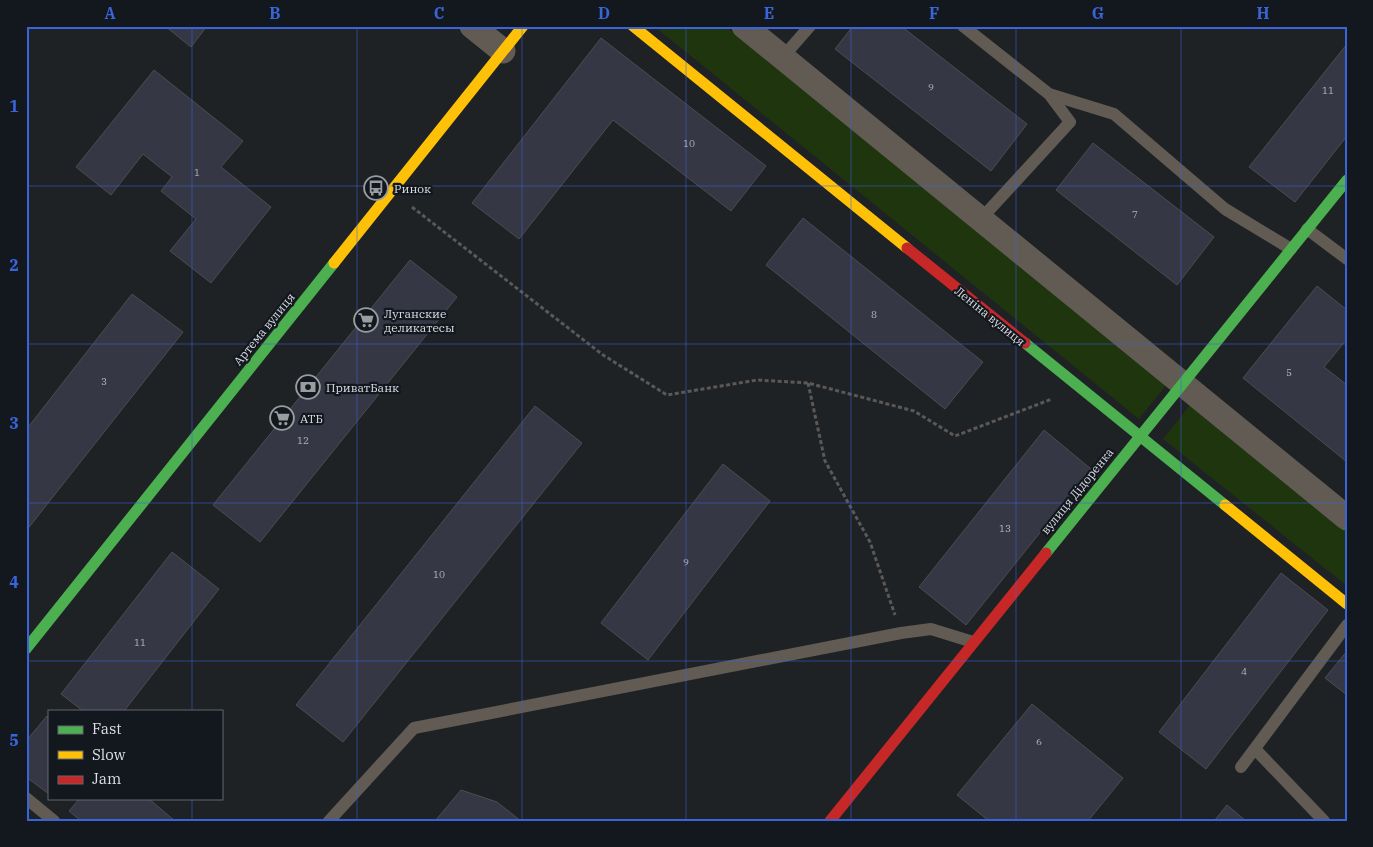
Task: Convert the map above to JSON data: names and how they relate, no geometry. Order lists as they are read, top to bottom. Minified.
{"streets":{"street":["Леніна вулиця","Артема вулиця","вулиця Дідоренка"]},"crossings":[["Леніна вулиця","вулиця Дідоренка"]],"places":{"bus stop":["Ринок"],"supermarket":["Луганские деликатесы","АТБ"],"bank":["ПриватБанк"]},"house_numbers":["9","11","10","1","7","8","5","3","12","13","9","10","11","4","6"],"legend":["Fast","Slow","Jam"],"grid":{"columns":["A","B","C","D","E","F","G","H"],"rows":["1","2","3","4","5"]}}
